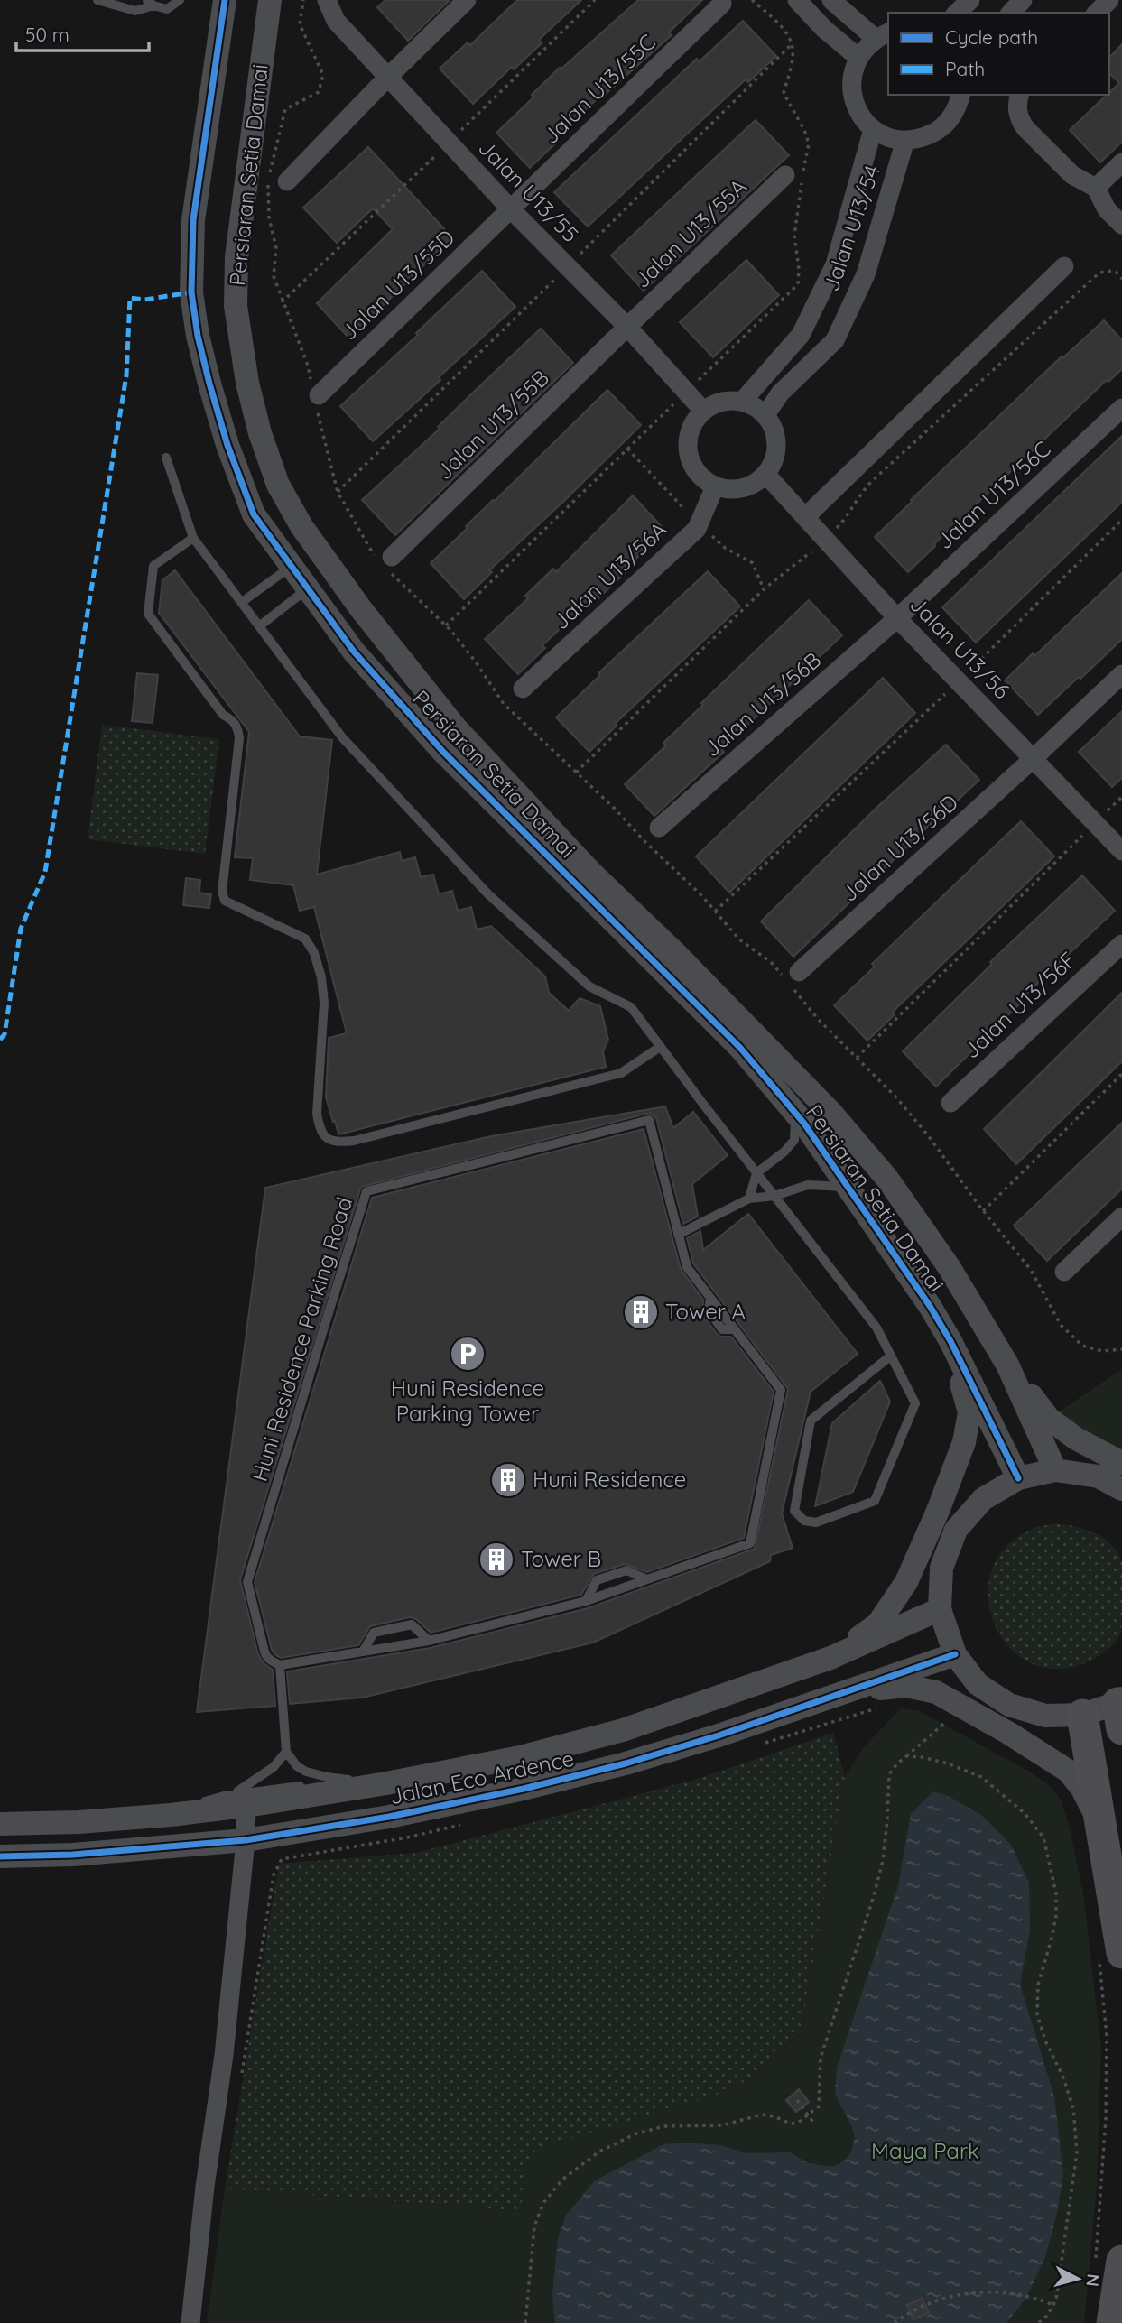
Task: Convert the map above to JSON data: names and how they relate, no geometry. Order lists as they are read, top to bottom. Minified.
{"streets":{"street":["Jalan U13/55C","Persiaran Setia Damai","Jalan U13/55","Jalan U13/54","Jalan U13/55A","Jalan U13/55D","Jalan U13/55B","Jalan U13/56C","Jalan U13/56A","Jalan U13/56","Jalan U13/56B","Jalan U13/56D","Jalan U13/56F","Jalan Eco Ardence"],"lane":["Huni Residence Parking Road"]},"crossings":[["Jalan U13/55C","Jalan U13/55"],["Jalan U13/55C","Jalan U13/55D"],["Jalan U13/55","Jalan U13/54"],["Jalan U13/55","Jalan U13/55A"],["Jalan U13/55","Jalan U13/55D"],["Jalan U13/55","Jalan U13/55B"],["Jalan U13/55","Jalan U13/56A"],["Jalan U13/55","Jalan U13/56"],["Jalan U13/54","Jalan U13/56A"],["Jalan U13/54","Jalan U13/56"],["Jalan U13/55A","Jalan U13/55B"],["Jalan U13/56C","Jalan U13/56"],["Jalan U13/56C","Jalan U13/56B"],["Jalan U13/56A","Jalan U13/56"],["Jalan U13/56","Jalan U13/56B"],["Jalan U13/56","Jalan U13/56D"]],"parks":["Maya Park"],"places":{"building":["Tower A","Huni Residence","Tower B"],"parking":["Huni Residence Parking Tower"]},"legend":["Cycle path","Path"],"scale_bar":"50 m","north":"right"}
